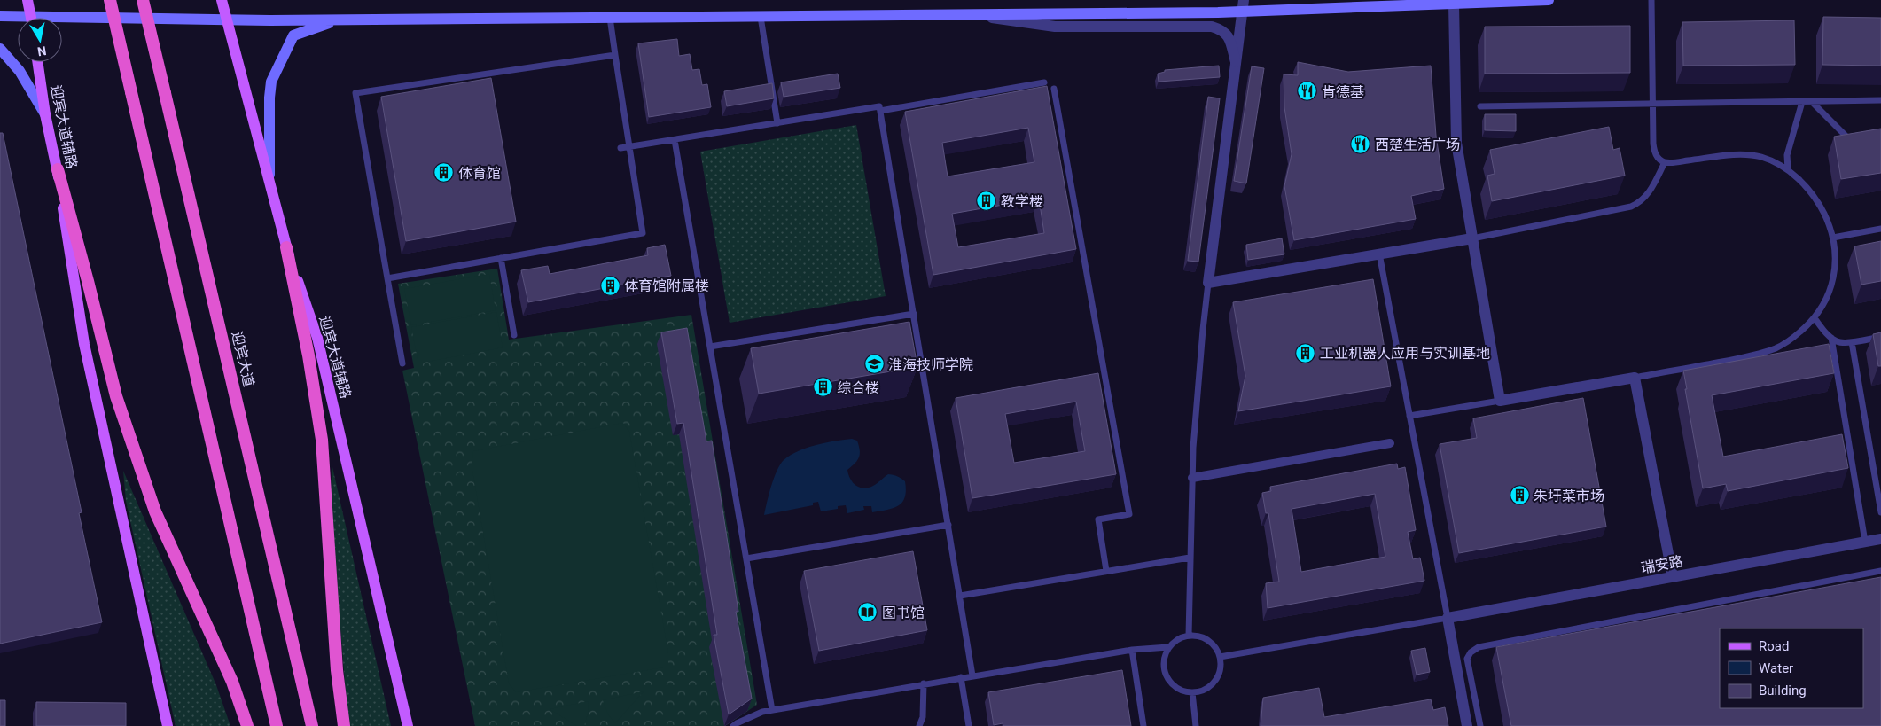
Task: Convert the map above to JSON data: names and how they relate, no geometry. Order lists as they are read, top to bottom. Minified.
{"streets":{"highway":["迎宾大道"],"main road":["迎宾大道辅路"],"street":["瑞安路"]},"places":{"restaurant":["肯德基","西楚生活广场"],"building":["体育馆","教学楼","体育馆附属楼","工业机器人应用与实训基地","综合楼","朱圩菜市场"],"school or university":["淮海技师学院"],"library":["图书馆"]},"legend":["Road","Water","Building"],"north":"bottom"}
